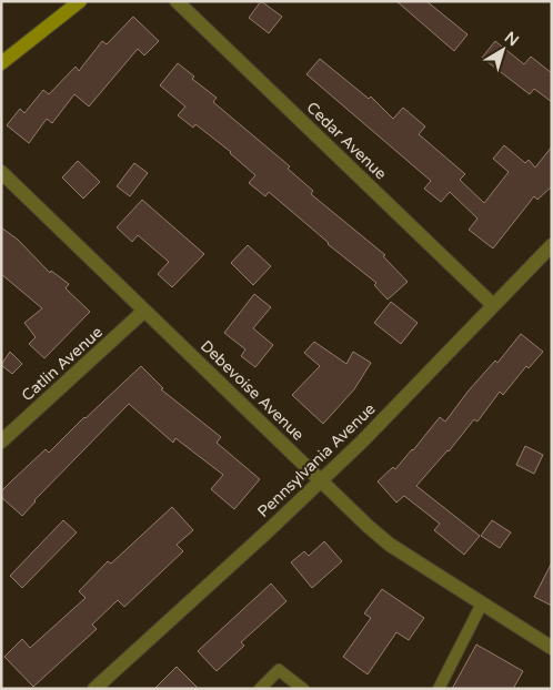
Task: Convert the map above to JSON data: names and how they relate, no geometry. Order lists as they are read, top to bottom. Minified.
{"streets":{"street":["Cedar Avenue","Catlin Avenue","Debevoise Avenue","Pennsylvania Avenue"]},"crossings":[["Cedar Avenue","Pennsylvania Avenue"],["Catlin Avenue","Debevoise Avenue"],["Debevoise Avenue","Pennsylvania Avenue"]],"north":"top right"}
